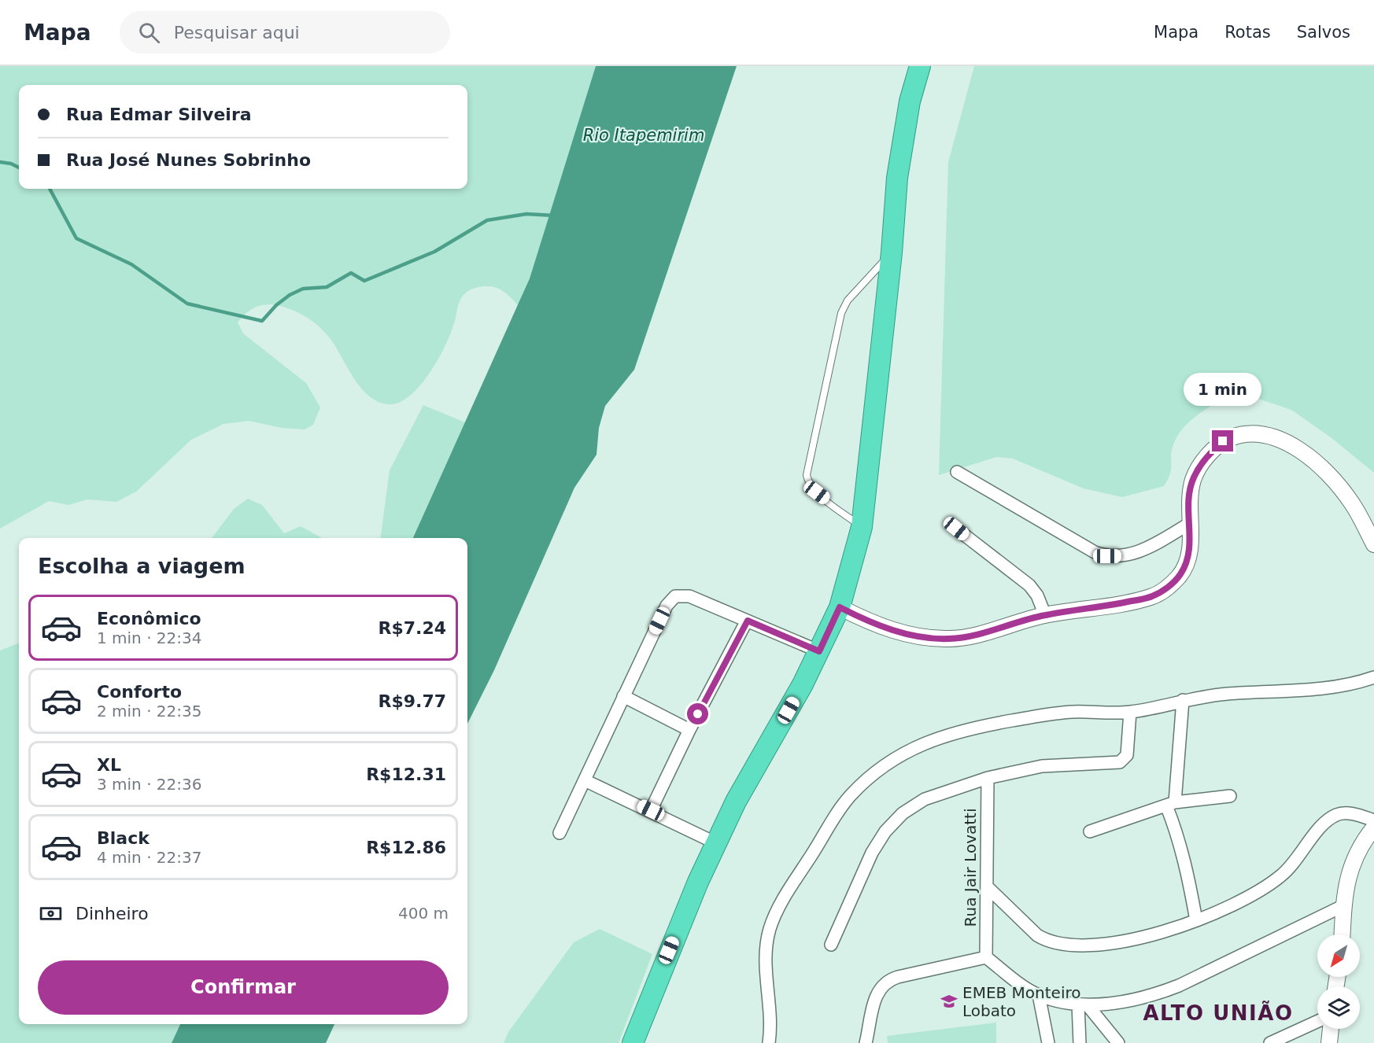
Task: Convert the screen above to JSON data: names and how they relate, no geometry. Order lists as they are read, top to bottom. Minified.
{"streets":{"street":["Rua Jair Lovatti"]},"districts":["ALTO UNIÃO"],"water":["Rio Itapemirim"],"places":{"school or university":["EMEB Monteiro Lobato"]},"north":"bottom left","page":{"header":"Mapa","search":"Pesquisar aqui","nav":["Mapa","Rotas","Salvos"],"banner":["Rua Edmar Silveira","Rua José Nunes Sobrinho"],"bubble":"1 min","heading":"Escolha a viagem","list":[{"name":"Econômico","note":"1 min · 22:34","value":"R$7.24"},{"name":"Conforto","note":"2 min · 22:35","value":"R$9.77"},{"name":"XL","note":"3 min · 22:36","value":"R$12.31"},{"name":"Black","note":"4 min · 22:37","value":"R$12.86"}],"pay":["Dinheiro","400 m"],"buttons":"Confirmar"}}
